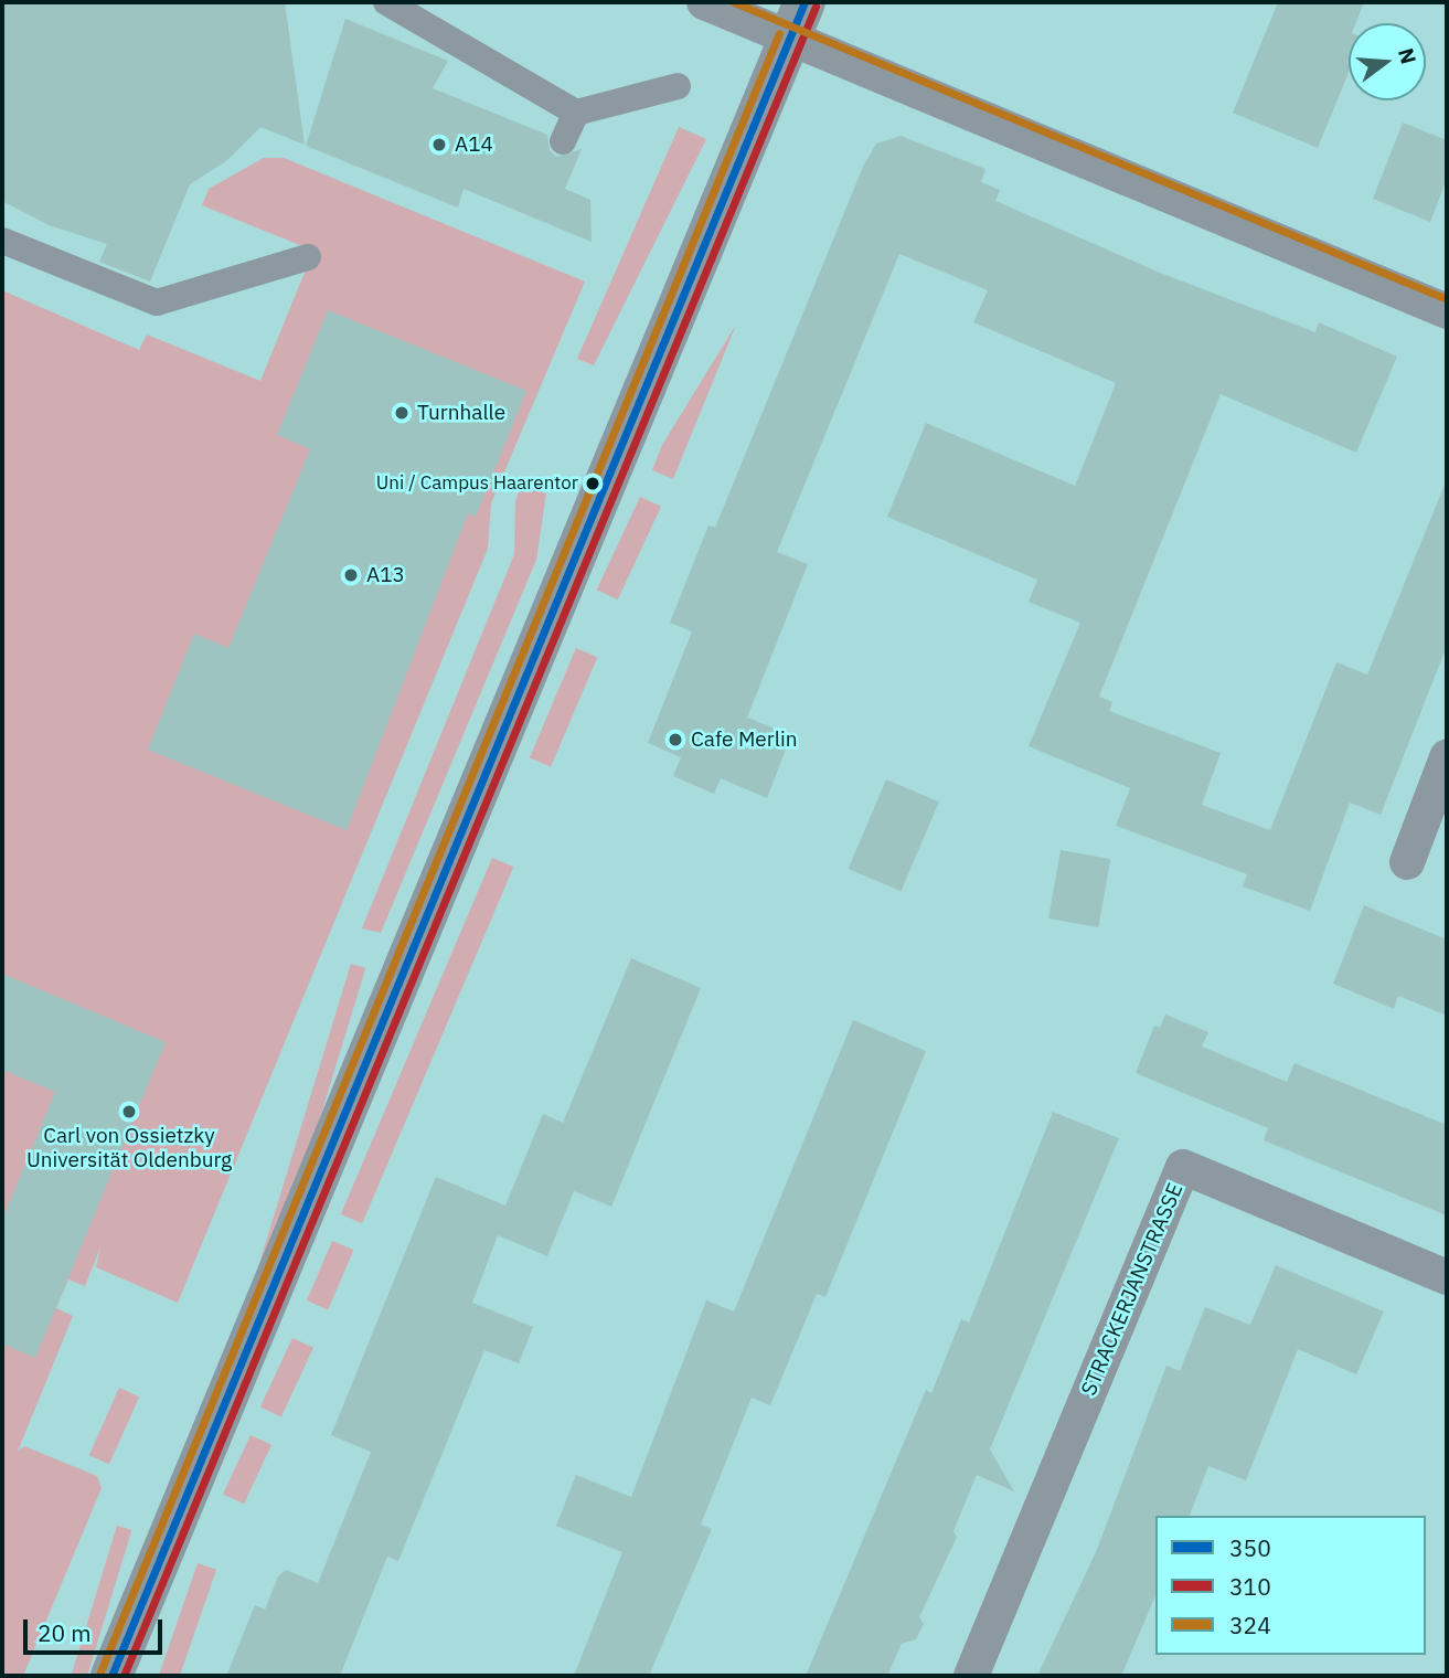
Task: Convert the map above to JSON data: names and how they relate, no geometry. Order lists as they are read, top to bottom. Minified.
{"streets":{"street":["STRACKERJANSTRASSE"]},"places":["A14","Turnhalle","Uni / Campus Haarentor","A13","Cafe Merlin","Carl von Ossietzky Universität Oldenburg"],"lines":["transit line 350","transit line 324","transit line 310"],"legend":["350","310","324"],"scale_bar":"20 m","north":"right"}
